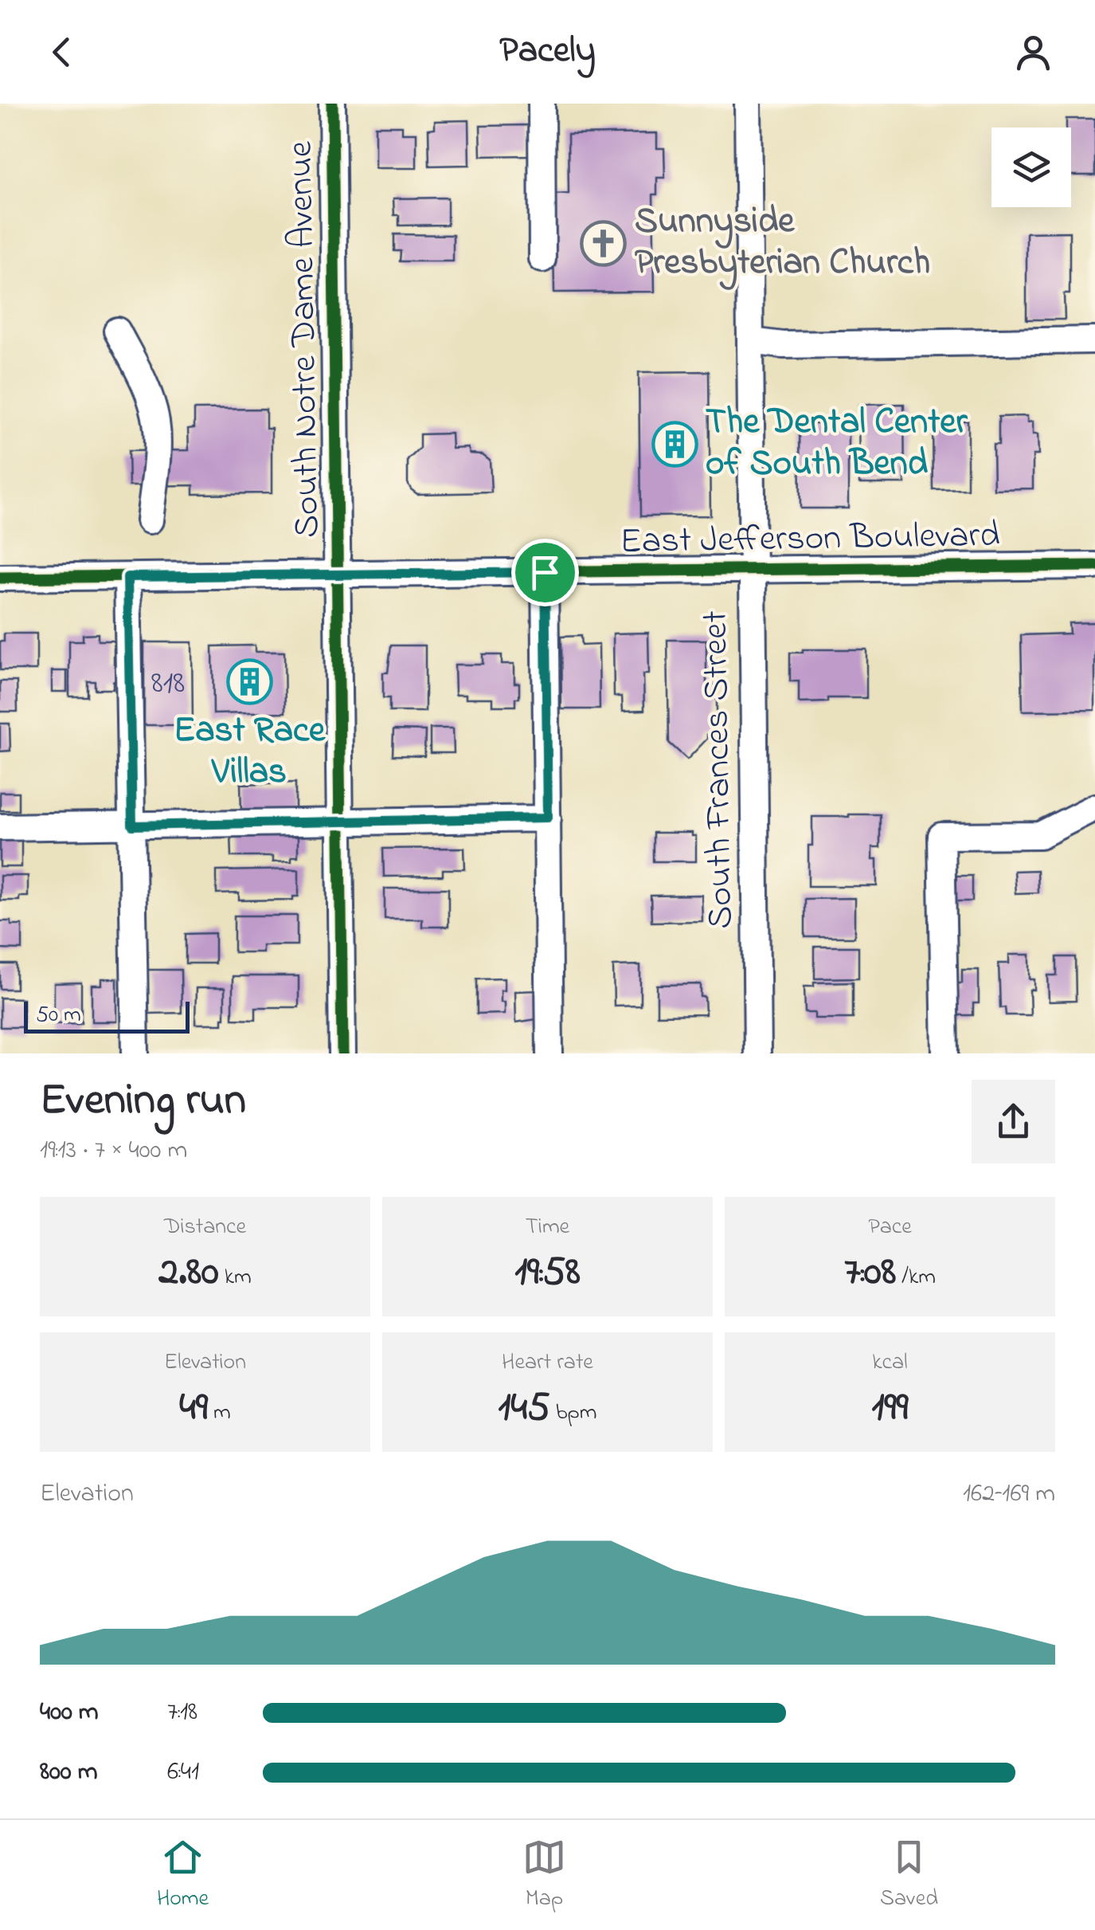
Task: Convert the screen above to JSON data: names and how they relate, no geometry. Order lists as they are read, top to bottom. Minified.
{"streets":{"street":["South Notre Dame Avenue","East Jefferson Boulevard","South Frances Street"]},"crossings":[["South Notre Dame Avenue","East Jefferson Boulevard"],["East Jefferson Boulevard","South Frances Street"]],"places":{"church":["Sunnyside Presbyterian Church"],"building":["The Dental Center of South Bend","East Race Villas"]},"house_numbers":["818"],"scale_bar":"50 m","page":{"header":"Pacely","scale":"50 m","heading":["Evening run","19:13 · 7 × 400 m"],"stats":[["Distance","2.80 km"],["Time","19:58"],["Pace","7:08 /km"],["Elevation","49 m"],["Heart rate","145 bpm"],["kcal","199"]],"chart":["Elevation","162–169 m"],"list":[{"name":"400 m","note":"7:18"},{"name":"800 m","note":"6:41"}],"tabs":["Home","Map","Saved"]}}
